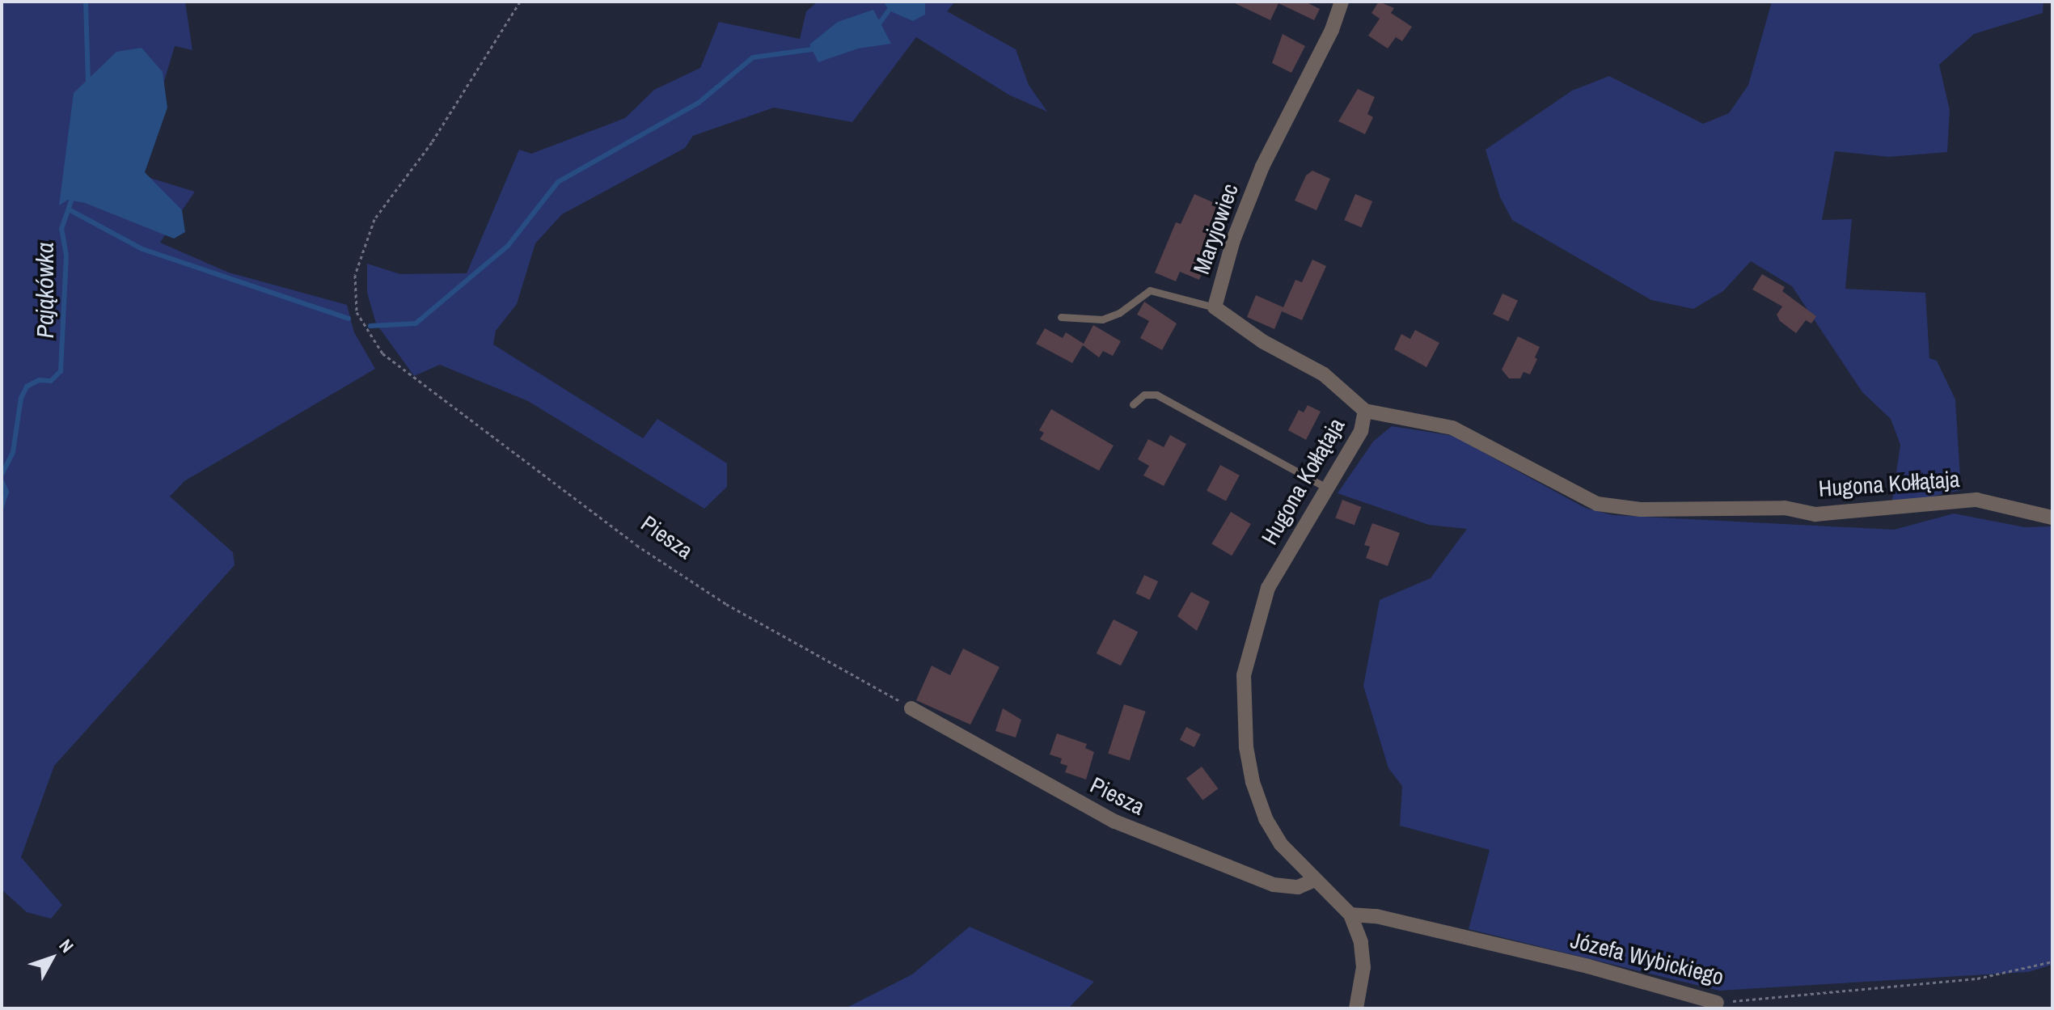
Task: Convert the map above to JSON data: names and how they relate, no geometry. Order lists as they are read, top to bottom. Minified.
{"streets":{"street":["Maryjowiec","Hugona Kołłątaja","Piesza","Józefa Wybickiego"]},"crossings":[["Maryjowiec","Hugona Kołłątaja"],["Hugona Kołłątaja","Piesza"],["Hugona Kołłątaja","Józefa Wybickiego"]],"water":["Pająkówka"],"north":"top right"}
